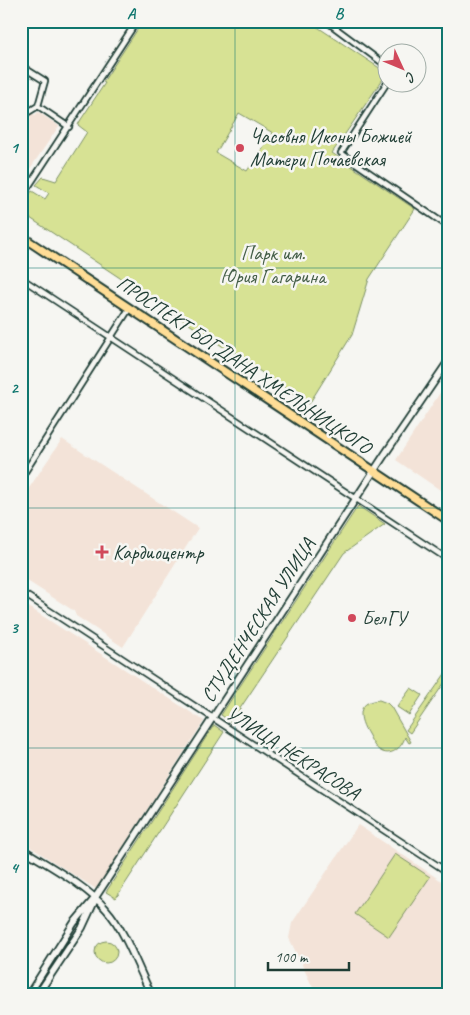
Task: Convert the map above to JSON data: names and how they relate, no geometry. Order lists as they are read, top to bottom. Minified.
{"streets":{"main road":["ПРОСПЕКТ БОГДАНА ХМЕЛЬНИЦКОГО","СТУДЕНЧЕСКАЯ УЛИЦА"],"street":["УЛИЦА НЕКРАСОВА"]},"crossings":[["ПРОСПЕКТ БОГДАНА ХМЕЛЬНИЦКОГО","СТУДЕНЧЕСКАЯ УЛИЦА"],["СТУДЕНЧЕСКАЯ УЛИЦА","УЛИЦА НЕКРАСОВА"]],"parks":["Парк им. Юрия Гагарина"],"places":{"other":["Часовня Иконы Божией Матери Почаевская","БелГУ"],"health":["Кардиоцентр"]},"scale_bar":"100 m","north":"bottom right","grid":{"columns":["A","B"],"rows":["1","2","3","4"]}}
